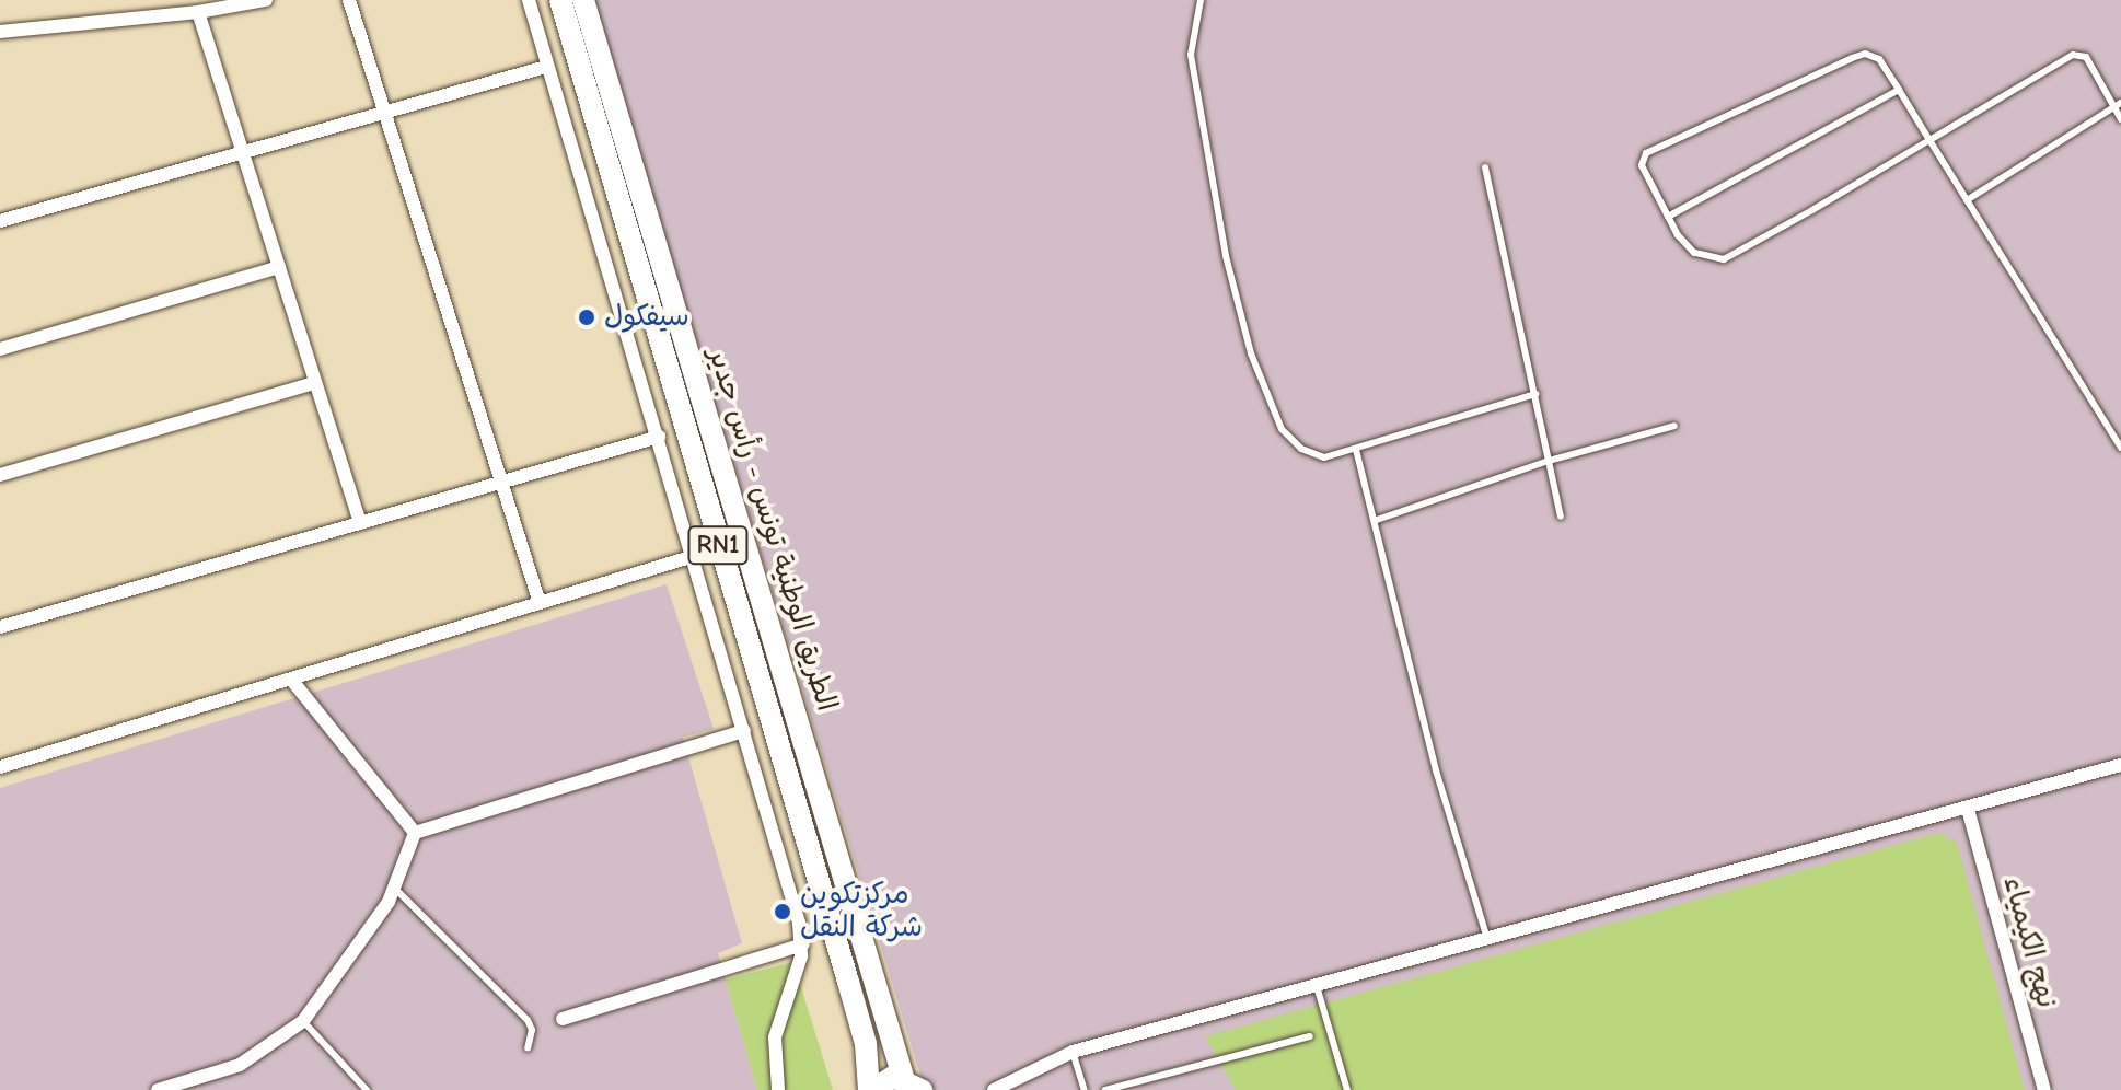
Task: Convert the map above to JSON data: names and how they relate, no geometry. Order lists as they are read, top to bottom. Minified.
{"streets":{"main road":["الطريق الوطنية تونس - رأس جدير","RN1"],"street":["نهج الكيمياء"]},"crossings":[["الطريق الوطنية تونس - رأس جدير","RN1"]],"places":["سيفكول","مركزتكوين شركة النقل"]}
